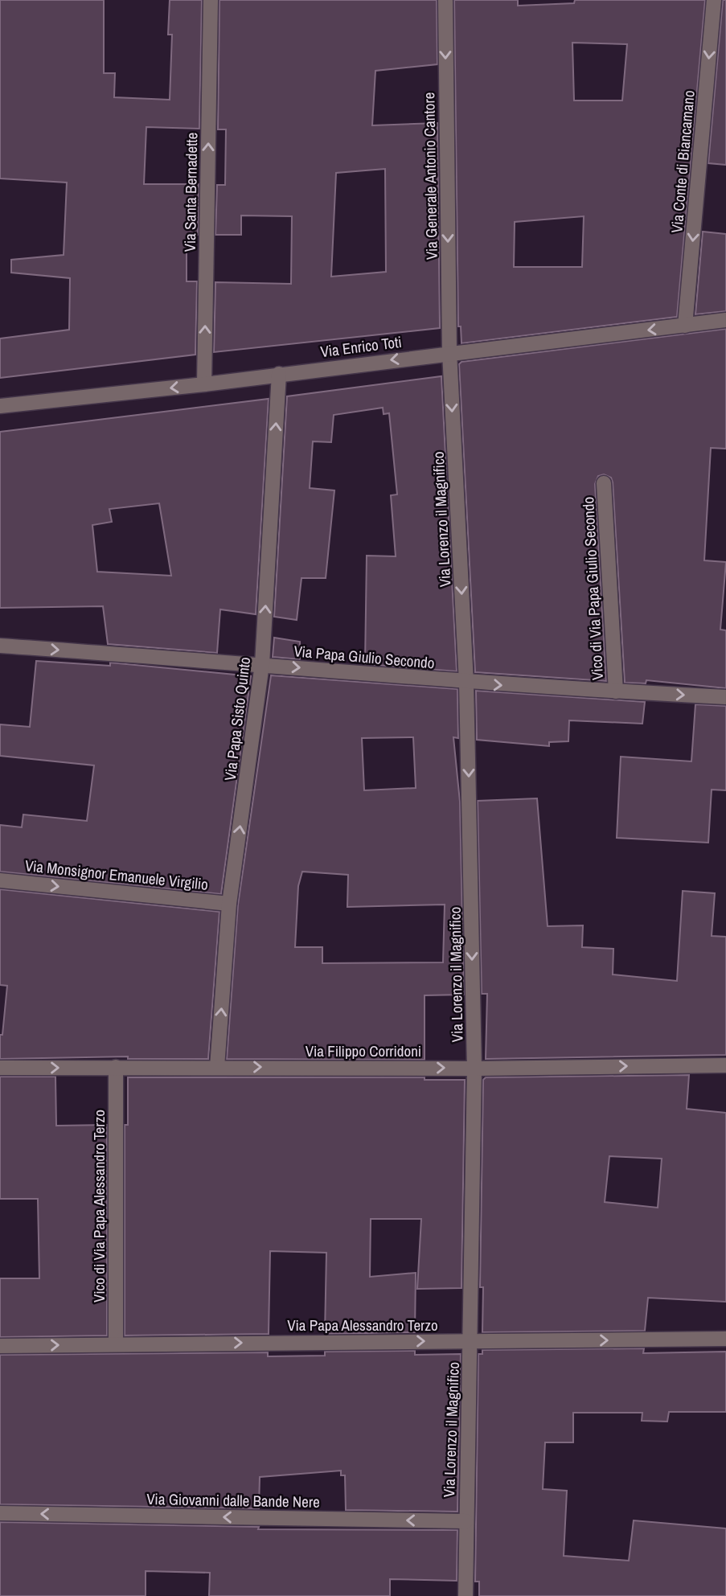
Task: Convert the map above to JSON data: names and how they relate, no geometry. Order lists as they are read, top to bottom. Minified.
{"streets":{"street":["Via Conte di Biancamano","Via Generale Antonio Cantore","Via Santa Bernadette","Via Enrico Toti","Via Lorenzo il Magnifico","Vico di Via Papa Giulio Secondo","Via Papa Giulio Secondo","Via Papa Sisto Quinto","Via Monsignor Emanuele Virgilio","Via Filippo Corridoni","Vico di Via Papa Alessandro Terzo","Via Papa Alessandro Terzo","Via Giovanni dalle Bande Nere"]},"crossings":[["Via Conte di Biancamano","Via Enrico Toti"],["Via Generale Antonio Cantore","Via Enrico Toti"],["Via Generale Antonio Cantore","Via Lorenzo il Magnifico"],["Via Santa Bernadette","Via Enrico Toti"],["Via Enrico Toti","Via Lorenzo il Magnifico"],["Via Enrico Toti","Via Papa Sisto Quinto"],["Via Lorenzo il Magnifico","Via Papa Giulio Secondo"],["Via Lorenzo il Magnifico","Via Filippo Corridoni"],["Via Lorenzo il Magnifico","Via Papa Alessandro Terzo"],["Via Lorenzo il Magnifico","Via Giovanni dalle Bande Nere"],["Vico di Via Papa Giulio Secondo","Via Papa Giulio Secondo"],["Via Papa Giulio Secondo","Via Papa Sisto Quinto"],["Via Papa Sisto Quinto","Via Monsignor Emanuele Virgilio"],["Via Papa Sisto Quinto","Via Filippo Corridoni"],["Via Filippo Corridoni","Vico di Via Papa Alessandro Terzo"],["Vico di Via Papa Alessandro Terzo","Via Papa Alessandro Terzo"]],"one_way":["Via Conte di Biancamano","Via Generale Antonio Cantore","Via Santa Bernadette","Via Enrico Toti","Via Lorenzo il Magnifico","Via Papa Giulio Secondo","Via Papa Sisto Quinto","Via Monsignor Emanuele Virgilio","Via Filippo Corridoni","Via Papa Alessandro Terzo","Via Giovanni dalle Bande Nere"]}
